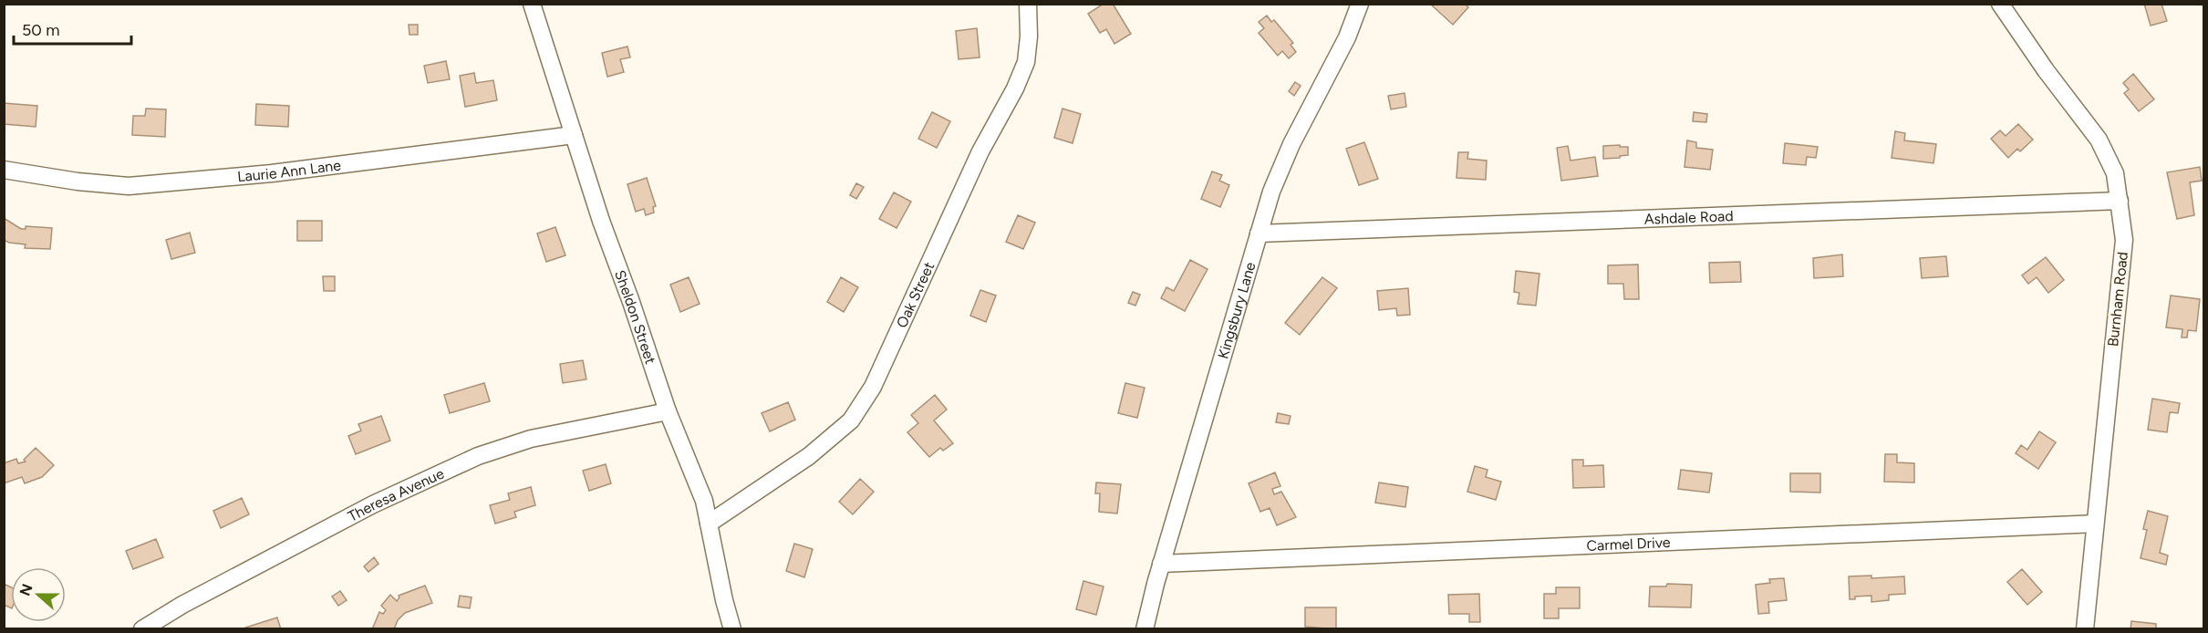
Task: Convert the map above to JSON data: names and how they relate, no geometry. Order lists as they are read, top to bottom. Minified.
{"streets":{"street":["Laurie Ann Lane","Ashdale Road","Oak Street","Burnham Road","Kingsbury Lane","Sheldon Street","Theresa Avenue","Carmel Drive"]},"crossings":[["Laurie Ann Lane","Sheldon Street"],["Ashdale Road","Burnham Road"],["Ashdale Road","Kingsbury Lane"],["Oak Street","Sheldon Street"],["Burnham Road","Carmel Drive"],["Kingsbury Lane","Carmel Drive"],["Sheldon Street","Theresa Avenue"]],"scale_bar":"50 m","north":"left"}
